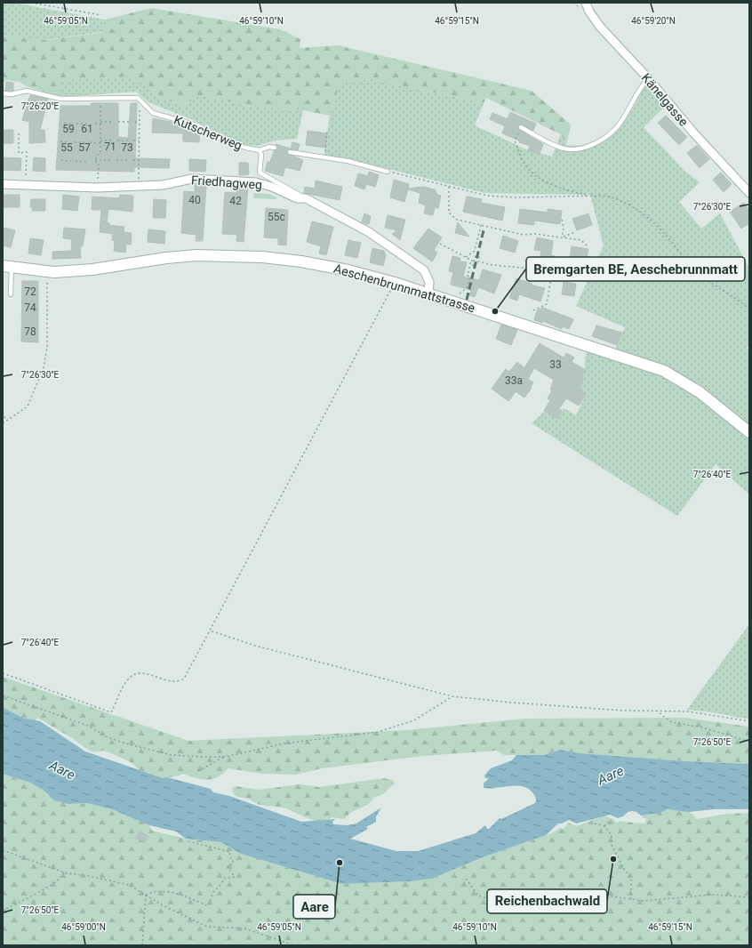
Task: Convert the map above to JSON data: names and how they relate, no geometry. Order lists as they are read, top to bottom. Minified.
{"streets":{"street":["Känelgasse","Friedhagweg","Aeschenbrunnmattstrasse"],"lane":["Kutscherweg"]},"crossings":[["Kutscherweg","Friedhagweg"],["Friedhagweg","Aeschenbrunnmattstrasse"]],"water":["Aare"],"places":["Bremgarten BE, Aeschebrunnmatt","Reichenbachwald","Aare"],"house_numbers":["59","61","71","55","57","73","40","42","55c","72","74","78","33","33a"],"coordinates":["46°59'05\"N","46°59'10\"N","46°59'15\"N","46°59'20\"N","7°26'20\"E","7°26'30\"E","7°26'40\"E","7°26'50\"E","46°59'00\"N"]}
